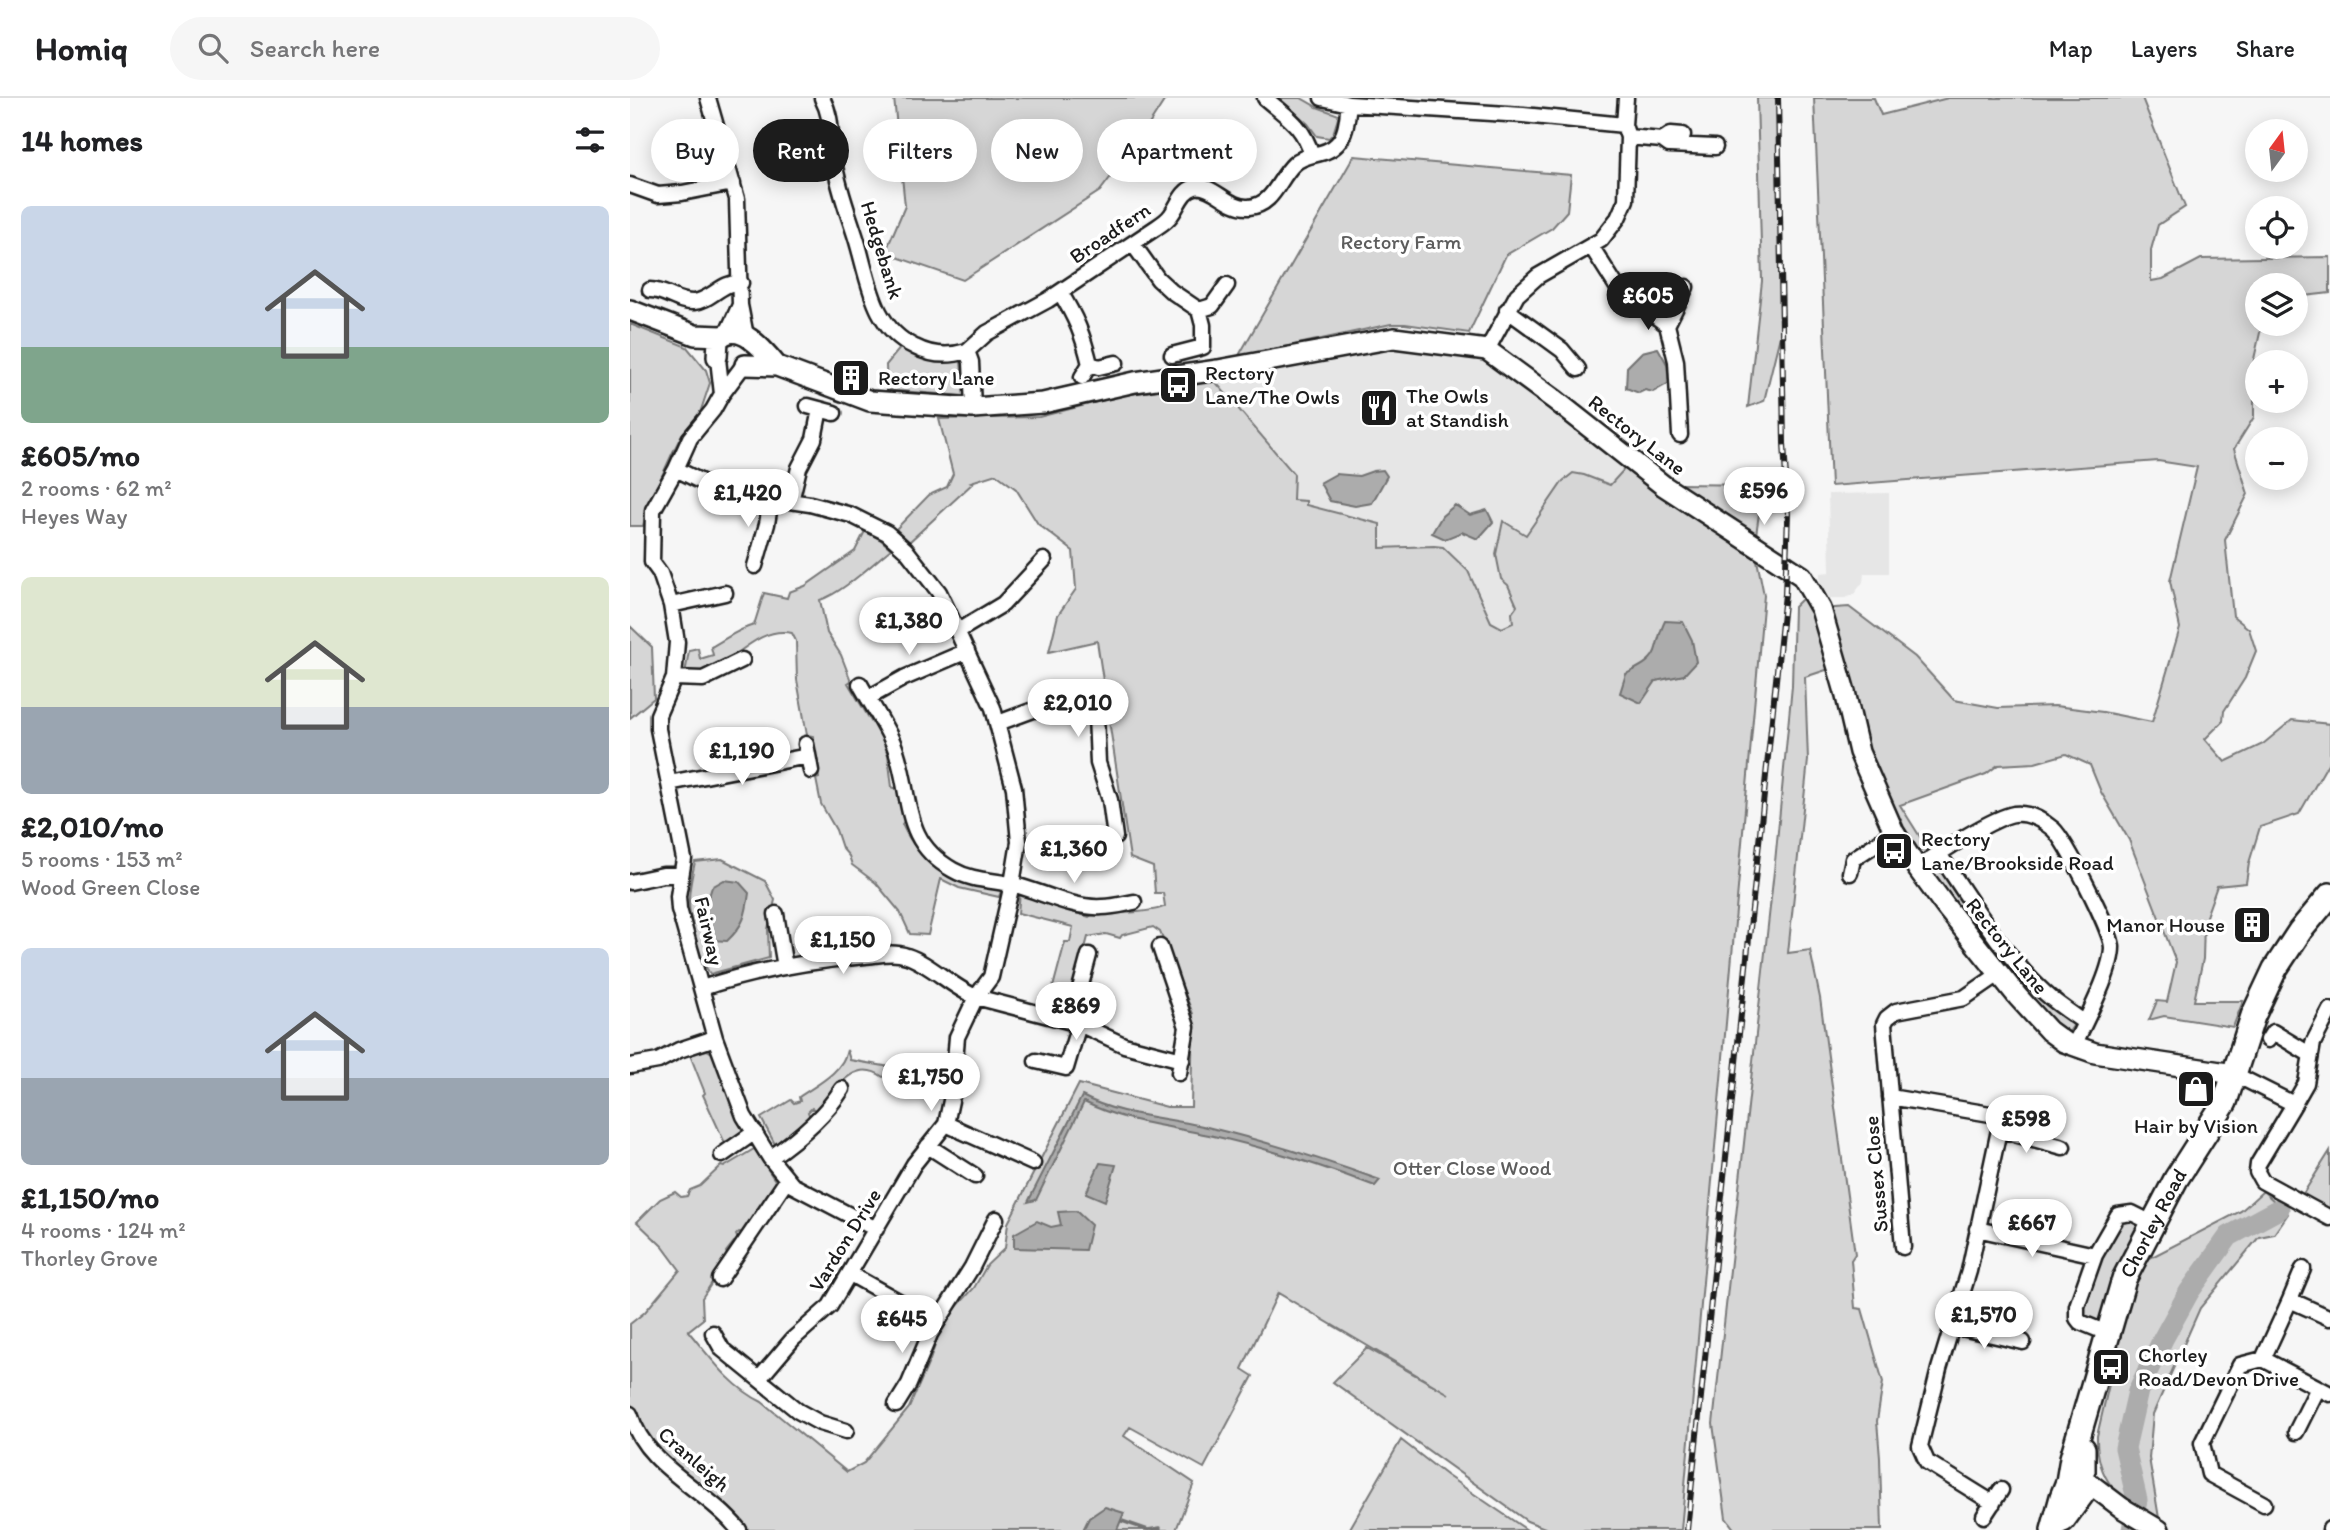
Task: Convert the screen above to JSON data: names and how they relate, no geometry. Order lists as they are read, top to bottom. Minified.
{"streets":{"main road":["Rectory Lane","Chorley Road"],"street":["Broadfern","Hedgebank","Fairway","Sussex Close","Vardon Drive","Cranleigh"]},"crossings":[["Broadfern","Hedgebank"],["Rectory Lane","Fairway"],["Rectory Lane","Sussex Close"],["Rectory Lane","Chorley Road"],["Fairway","Vardon Drive"]],"parks":["Rectory Farm","Otter Close Wood"],"places":{"building":["Rectory Lane","Manor House"],"bus stop":["Rectory Lane/The Owls","Rectory Lane/Brookside Road","Chorley Road/Devon Drive"],"restaurant":["The Owls at Standish"],"shop":["Hair by Vision"]},"north":"top","page":{"header":"Homiq","search":"Search here","nav":["Map","Layers","Share"],"heading":"14 homes","map_buttons":["+","−"],"chip":["Buy","Rent","Filters","New","Apartment"],"list":[{"name":"£605/mo","note":"2 rooms · 62 m² · Heyes Way"},{"name":"£2,010/mo","note":"5 rooms · 153 m² · Wood Green Close"},{"name":"£1,150/mo","note":"4 rooms · 124 m² · Thorley Grove"}],"price":["£605","£596","£1,420","£1,380","£2,010","£1,190","£1,360","£1,150","£869","£1,750","£598","£667","£1,570","£645"]}}
